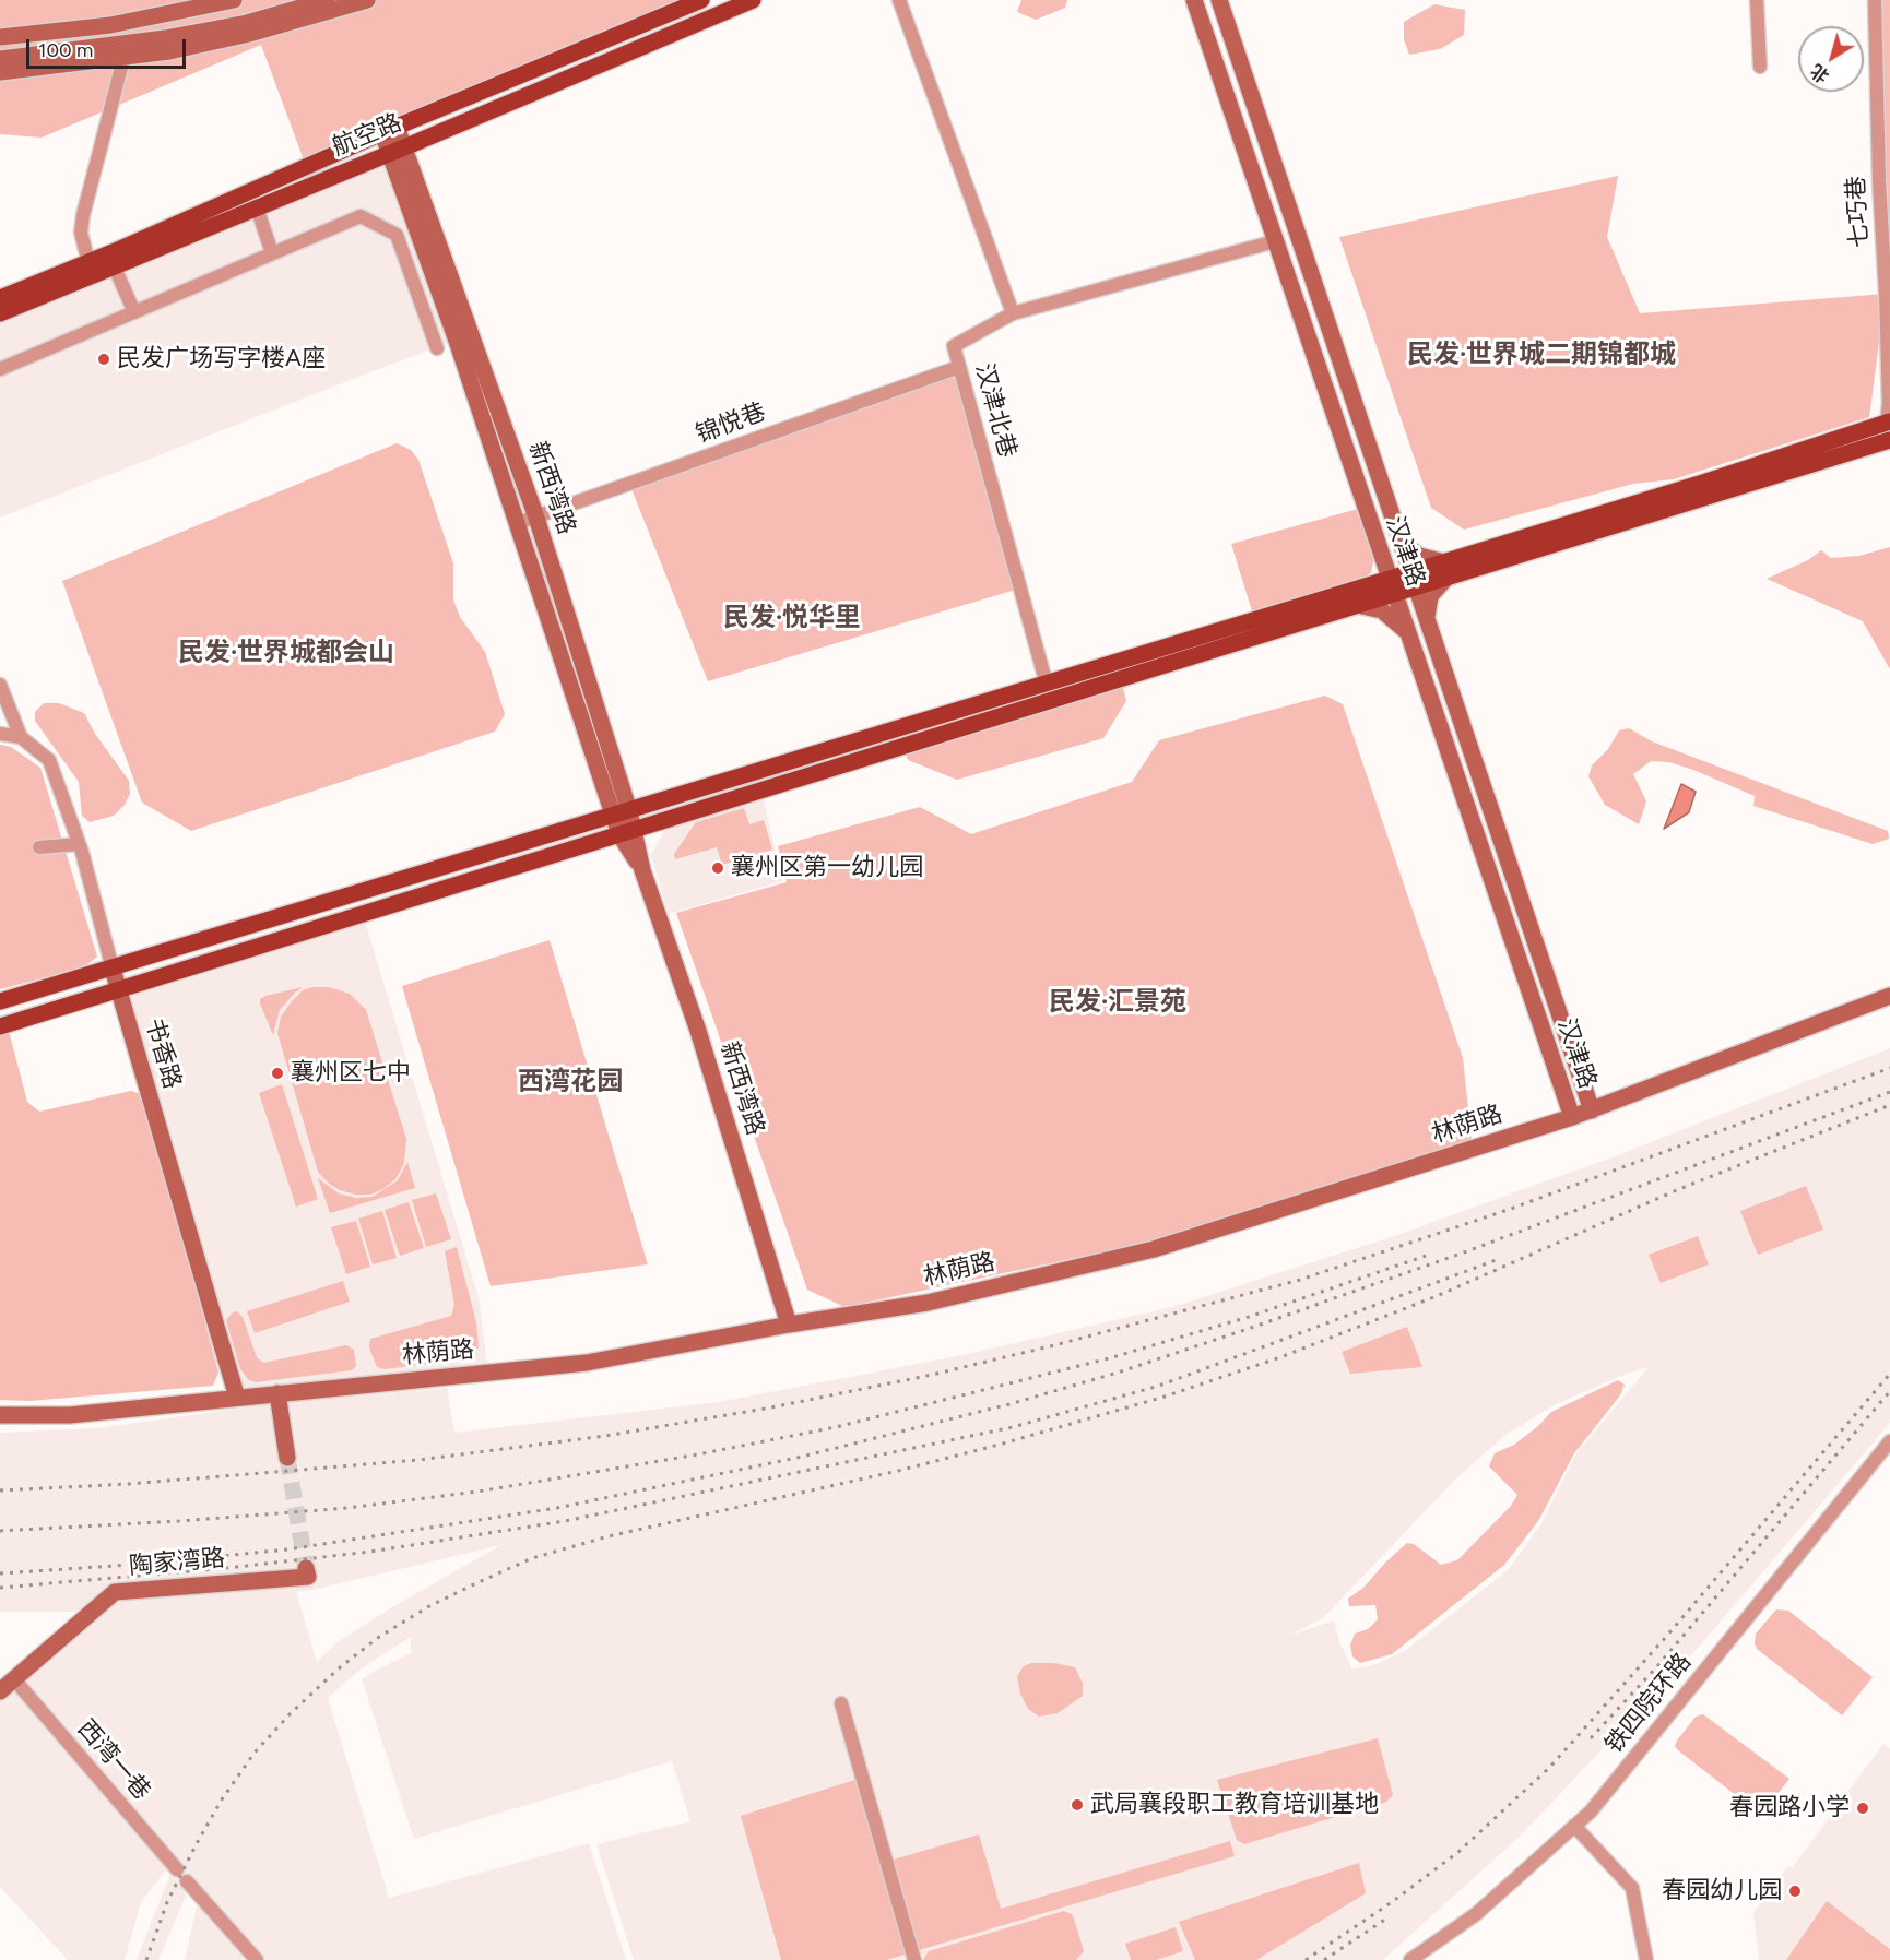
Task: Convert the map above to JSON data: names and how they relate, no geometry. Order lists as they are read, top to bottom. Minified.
{"streets":{"main road":["航空路"],"street":["七巧巷","汉津北巷","锦悦巷","新西湾路","汉津路","书香路","林荫路","陶家湾路","铁四院环路","西湾一巷"]},"crossings":[["航空路","新西湾路"],["汉津北巷","锦悦巷"],["锦悦巷","新西湾路"],["新西湾路","林荫路"],["汉津路","林荫路"],["书香路","林荫路"],["陶家湾路","西湾一巷"]],"districts":["民发·世界城二期锦都城","民发·悦华里","民发·世界城都会山","民发·汇景苑","西湾花园"],"places":["民发广场写字楼A座","襄州区第一幼儿园","襄州区七中","武局襄段职工教育培训基地","春园路小学","春园幼儿园"],"scale_bar":"100 m","north":"bottom left"}
